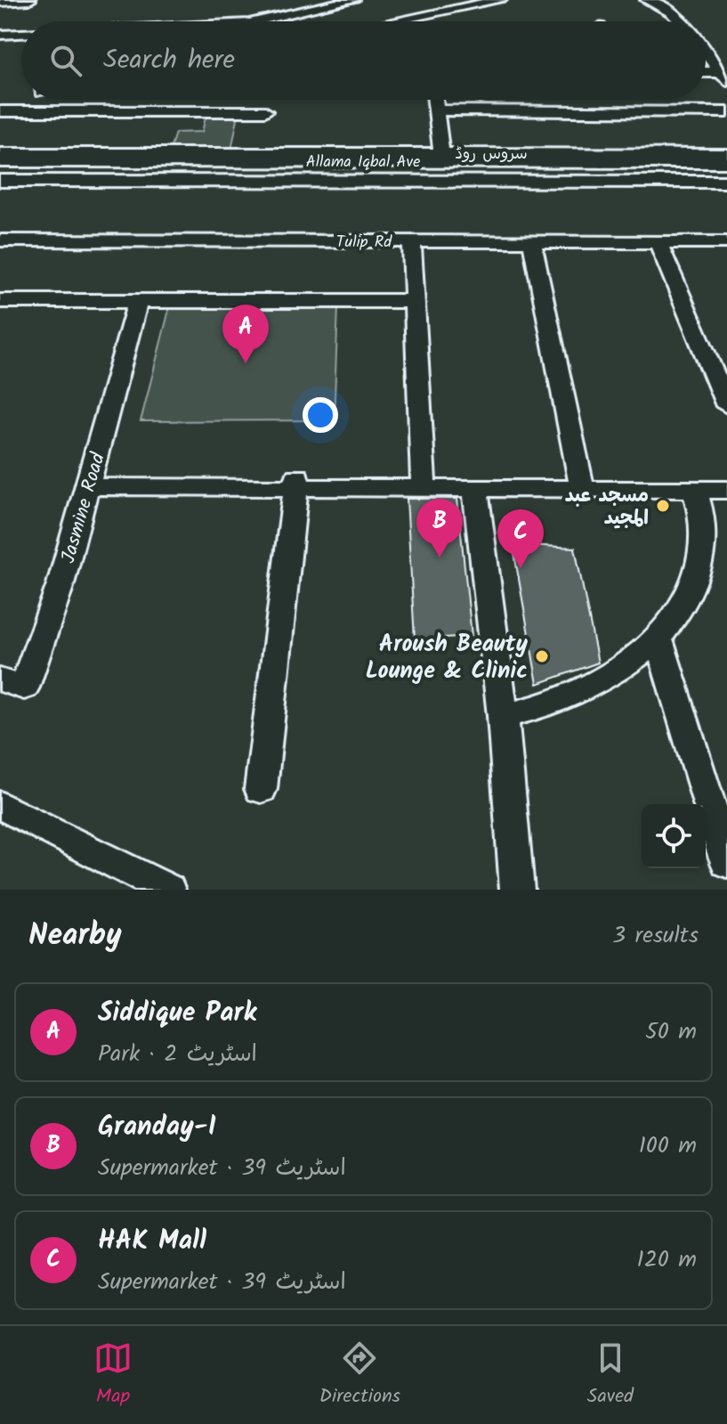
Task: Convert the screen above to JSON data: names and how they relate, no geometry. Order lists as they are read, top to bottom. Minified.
{"streets":{"main road":["Allama Iqbal Ave"],"street":["سروس روڈ","Tulip Rd","Jasmine Road"]},"places":["مسجد عبد المجید","Aroush Beauty Lounge & Clinic"],"page":{"search":"Search here","pins":["A","B","C"],"heading":["Nearby","3 results"],"list":[{"mark":"A","name":"Siddique Park","note":"Park · اسٹریٹ 2","value":"50 m"},{"mark":"B","name":"Granday-I","note":"Supermarket · اسٹریٹ 39","value":"100 m"},{"mark":"C","name":"HAK Mall","note":"Supermarket · اسٹریٹ 39","value":"120 m"}],"nav":["Map","Directions","Saved"]}}
